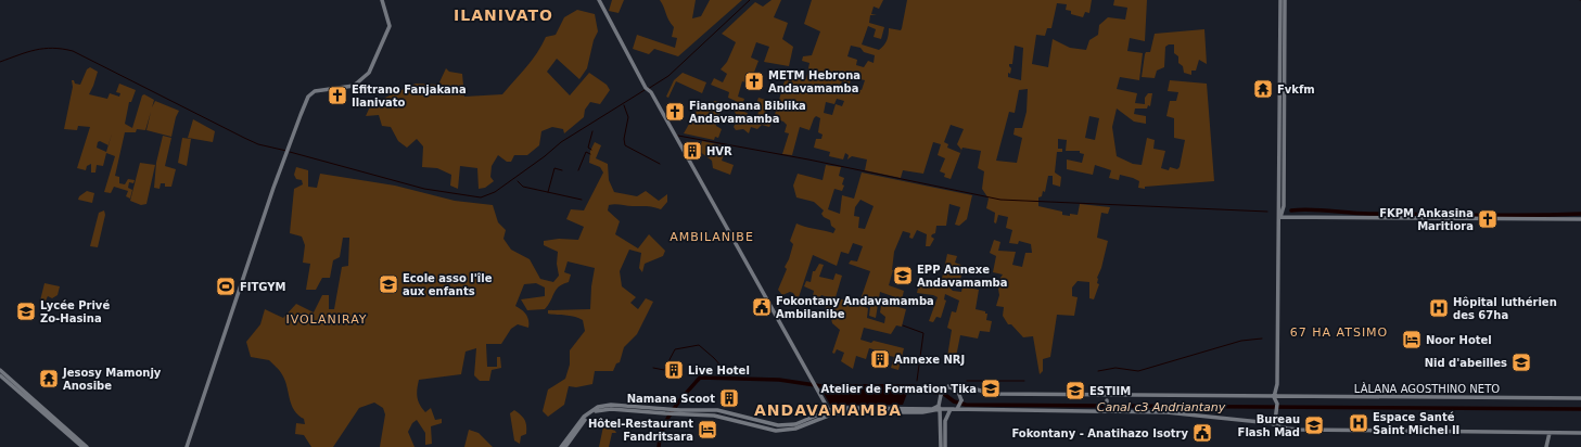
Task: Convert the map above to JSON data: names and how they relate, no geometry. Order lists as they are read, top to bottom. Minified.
{"streets":{"main road":["LÀLANA AGOSTHINO NETO"]},"districts":["ILANIVATO","AMBILANIBE","IVOLANIRAY","67 HA ATSIMO","ANDAVAMAMBA"],"water":["Canal c3 Andriantany"],"places":{"church":["METM Hebrona Andavamamba","Efitrano Fanjakana Ilanivato","Fiangonana Biblika Andavamamba","FKPM Ankasina Maritiora"],"temple":["Fvkfm","Jesosy Mamonjy Anosibe"],"building":["HVR","Annexe NRJ","Live Hotel","Namana Scoot"],"school or university":["EPP Annexe Andavamamba","Ecole asso l'île aux enfants","Lycée Privé Zo-Hasina","Nid d'abeilles","Atelier de Formation Tika","ESTIIM","Bureau Flash Mad"],"sports":["FITGYM"],"public building":["Fokontany Andavamamba Ambilanibe","Fokontany - Anatihazo Isotry"],"hospital":["Hôpital luthérien des 67ha","Espace Santé Saint Michel II"],"hotel":["Noor Hotel","Hôtel-Restaurant Fandritsara"]}}
